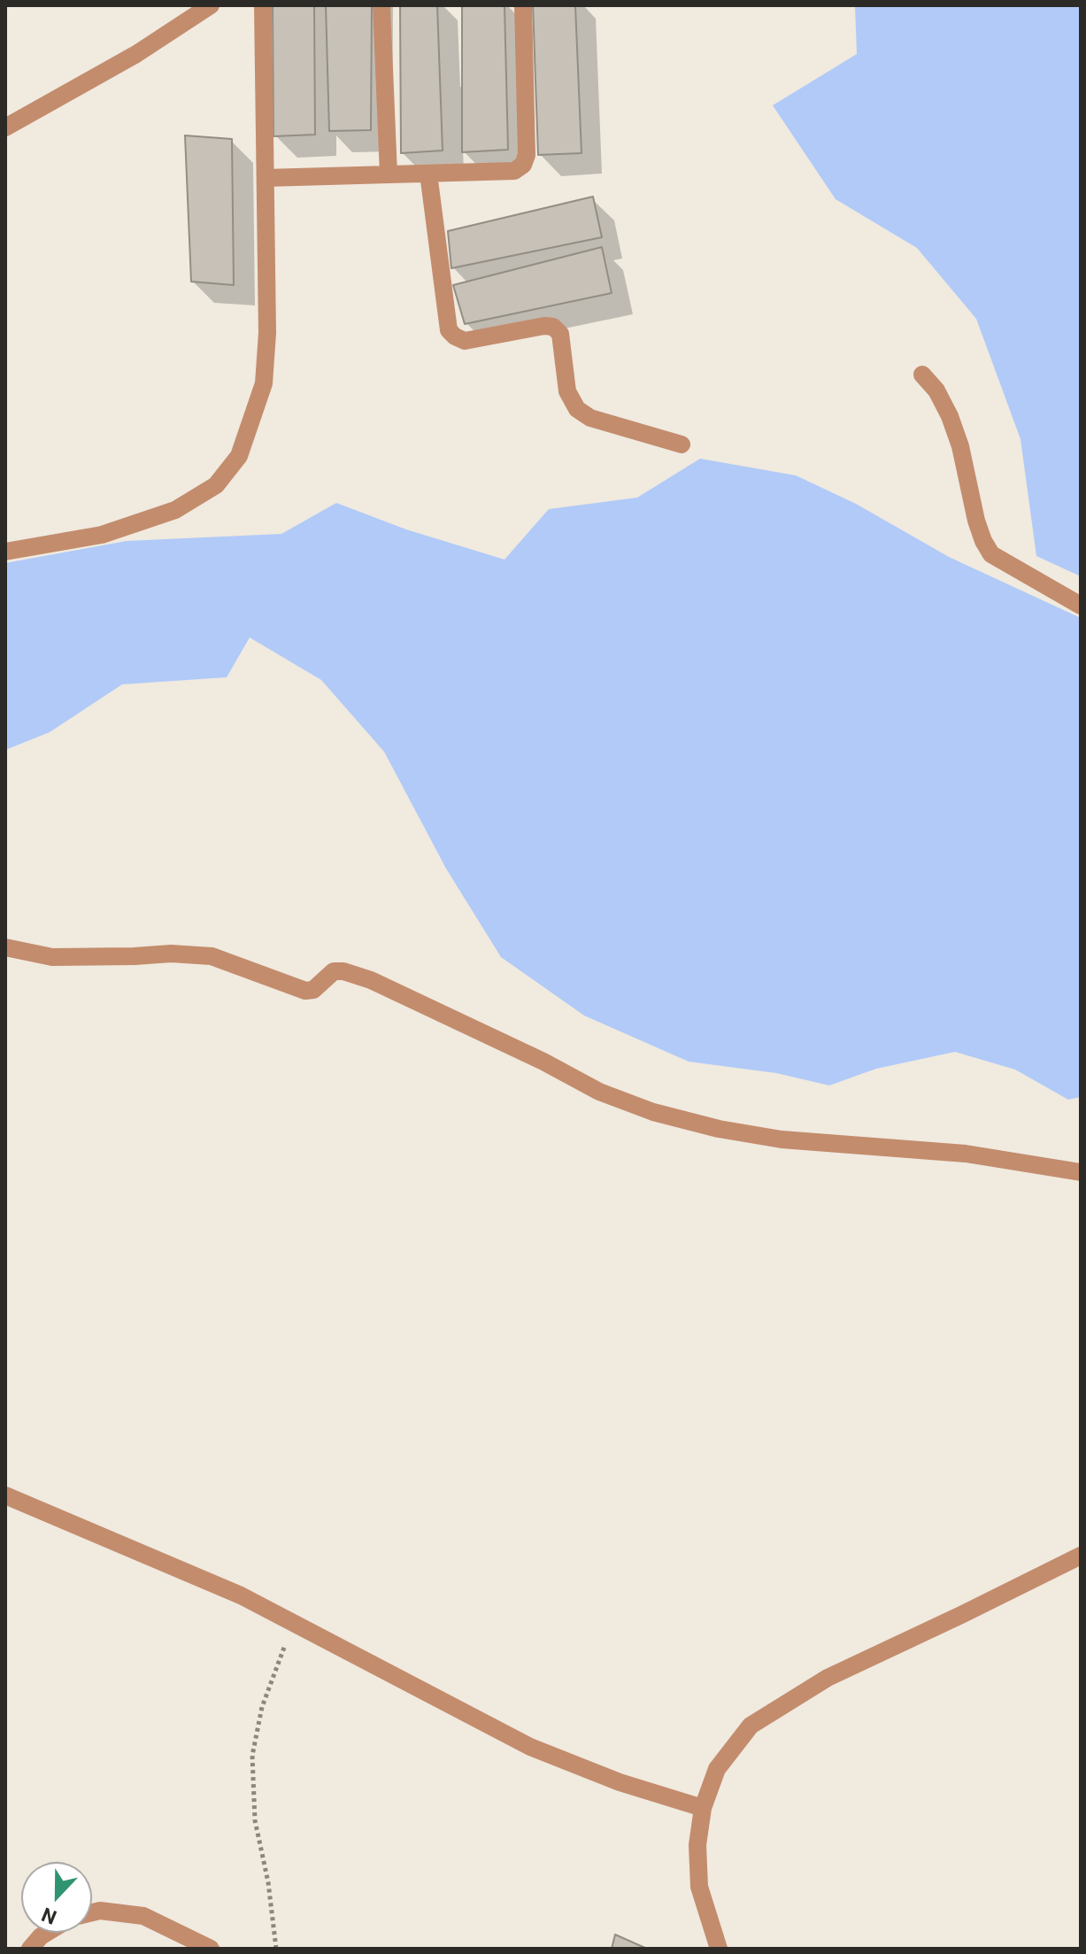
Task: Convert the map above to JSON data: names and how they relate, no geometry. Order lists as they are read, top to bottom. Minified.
{"north":"bottom"}
